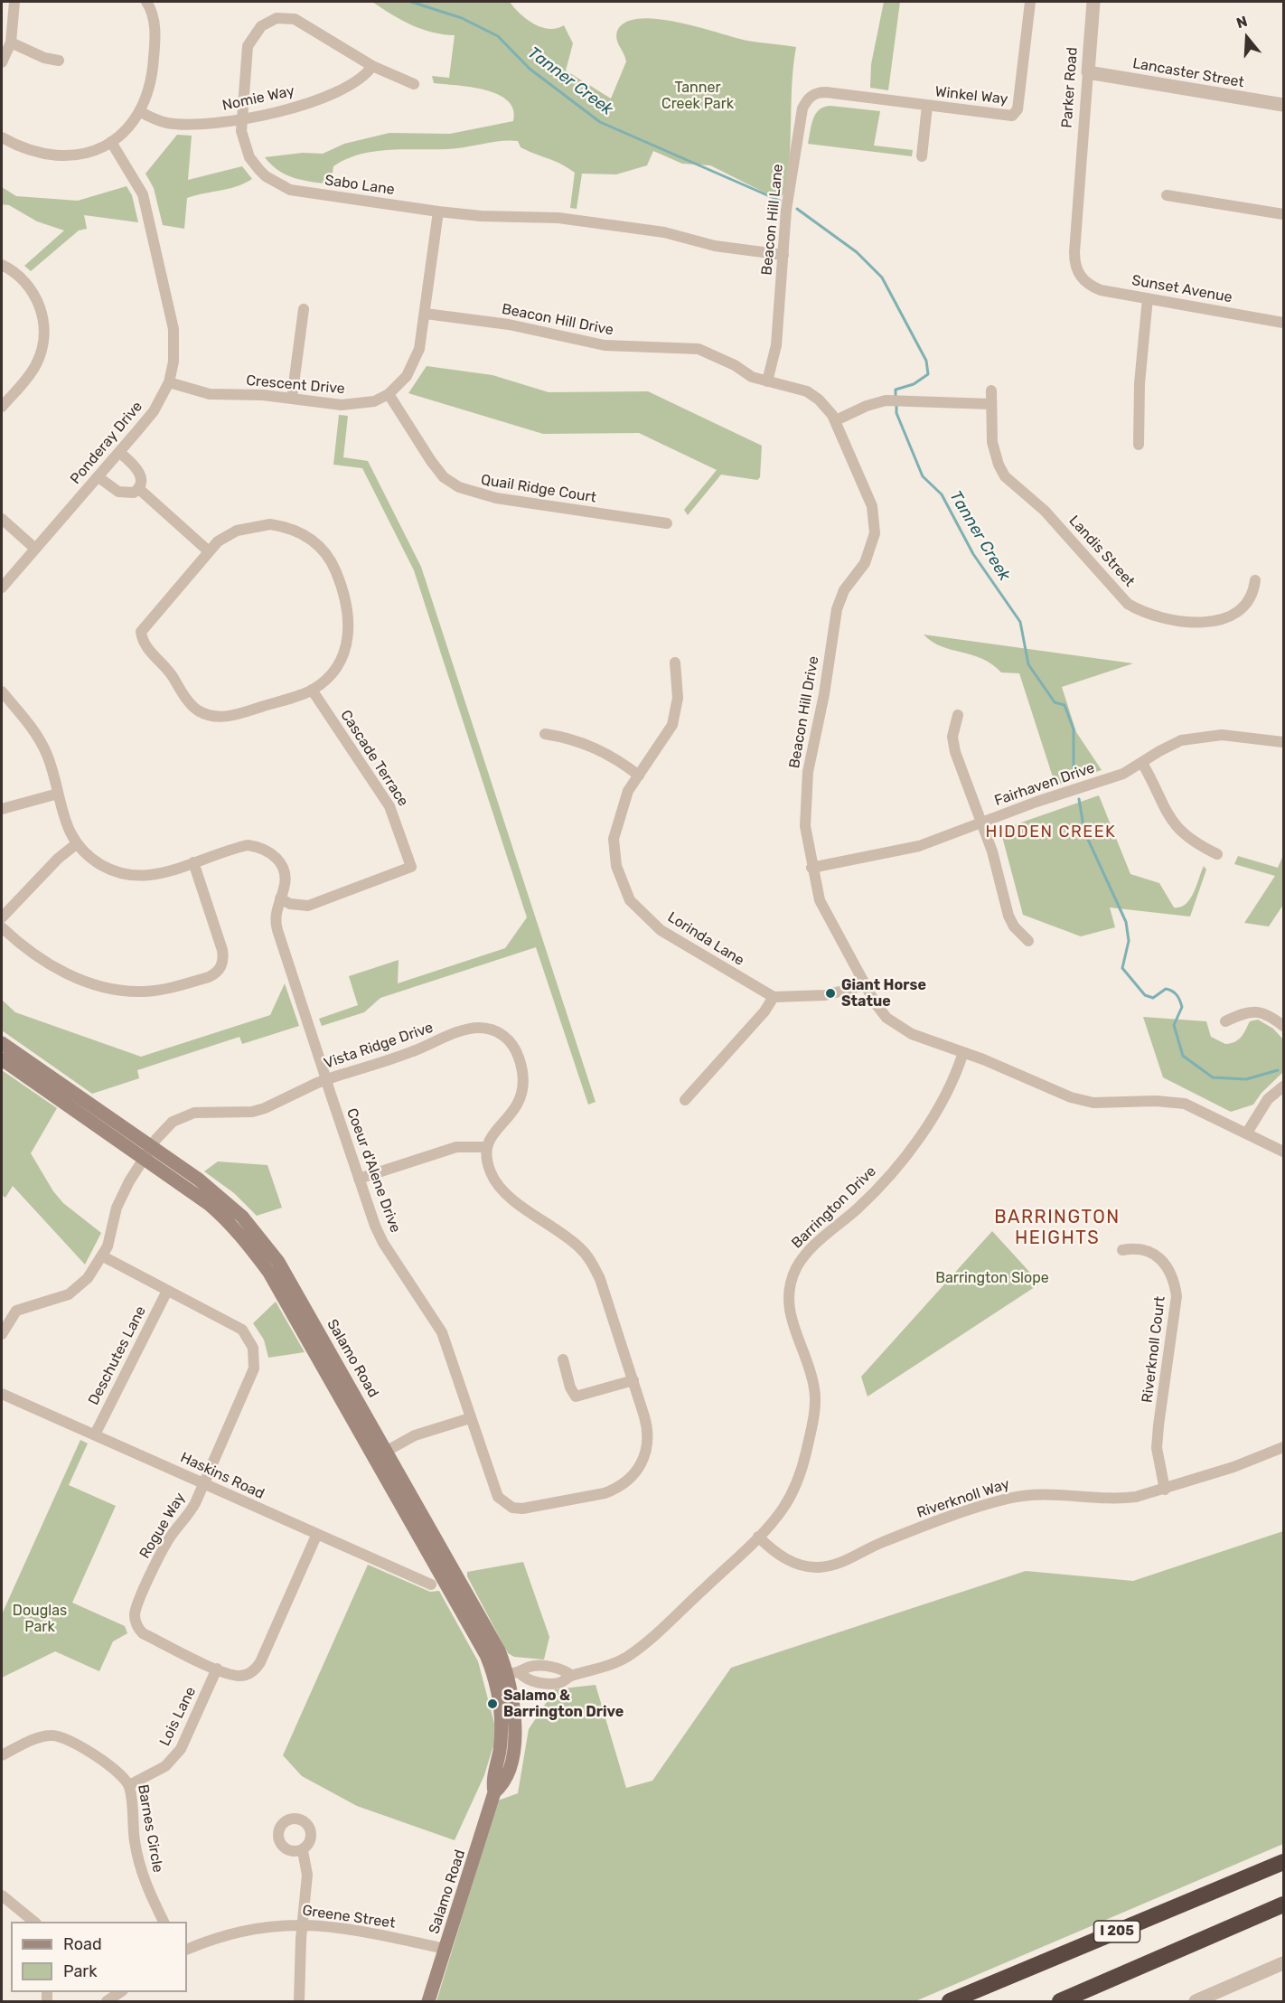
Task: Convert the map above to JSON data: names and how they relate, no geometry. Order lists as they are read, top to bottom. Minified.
{"streets":{"highway":["I 205"],"main road":["Salamo Road"],"street":["Lancaster Street","Parker Road","Winkel Way","Nomie Way","Sabo Lane","Beacon Hill Lane","Sunset Avenue","Beacon Hill Drive","Crescent Drive","Ponderay Drive","Quail Ridge Court","Landis Street","Cascade Terrace","Fairhaven Drive","Lorinda Lane","Vista Ridge Drive","Coeur d'Alene Drive","Barrington Drive","Riverknoll Court","Deschutes Lane","Haskins Road","Riverknoll Way","Rogue Way","Lois Lane","Barnes Circle","Greene Street"]},"crossings":[["Lancaster Street","Parker Road"],["Parker Road","Sunset Avenue"],["Winkel Way","Beacon Hill Lane"],["Nomie Way","Sabo Lane"],["Sabo Lane","Beacon Hill Lane"],["Sabo Lane","Crescent Drive"],["Beacon Hill Lane","Beacon Hill Drive"],["Beacon Hill Drive","Crescent Drive"],["Beacon Hill Drive","Fairhaven Drive"],["Beacon Hill Drive","Barrington Drive"],["Crescent Drive","Ponderay Drive"],["Crescent Drive","Quail Ridge Court"],["Cascade Terrace","Coeur d'Alene Drive"],["Vista Ridge Drive","Coeur d'Alene Drive"],["Vista Ridge Drive","Salamo Road"],["Vista Ridge Drive","Rogue Way"],["Barrington Drive","Salamo Road"],["Barrington Drive","Riverknoll Way"],["Riverknoll Court","Riverknoll Way"],["Deschutes Lane","Haskins Road"],["Deschutes Lane","Rogue Way"],["Salamo Road","Greene Street"],["Haskins Road","Rogue Way"],["Rogue Way","Lois Lane"],["Lois Lane","Barnes Circle"]],"districts":["HIDDEN CREEK","BARRINGTON HEIGHTS"],"water":["Tanner Creek"],"parks":["Tanner Creek Park","Barrington Slope","Douglas Park"],"places":["Giant Horse Statue","Salamo & Barrington Drive"],"legend":["Road","Park"],"north":"top"}
